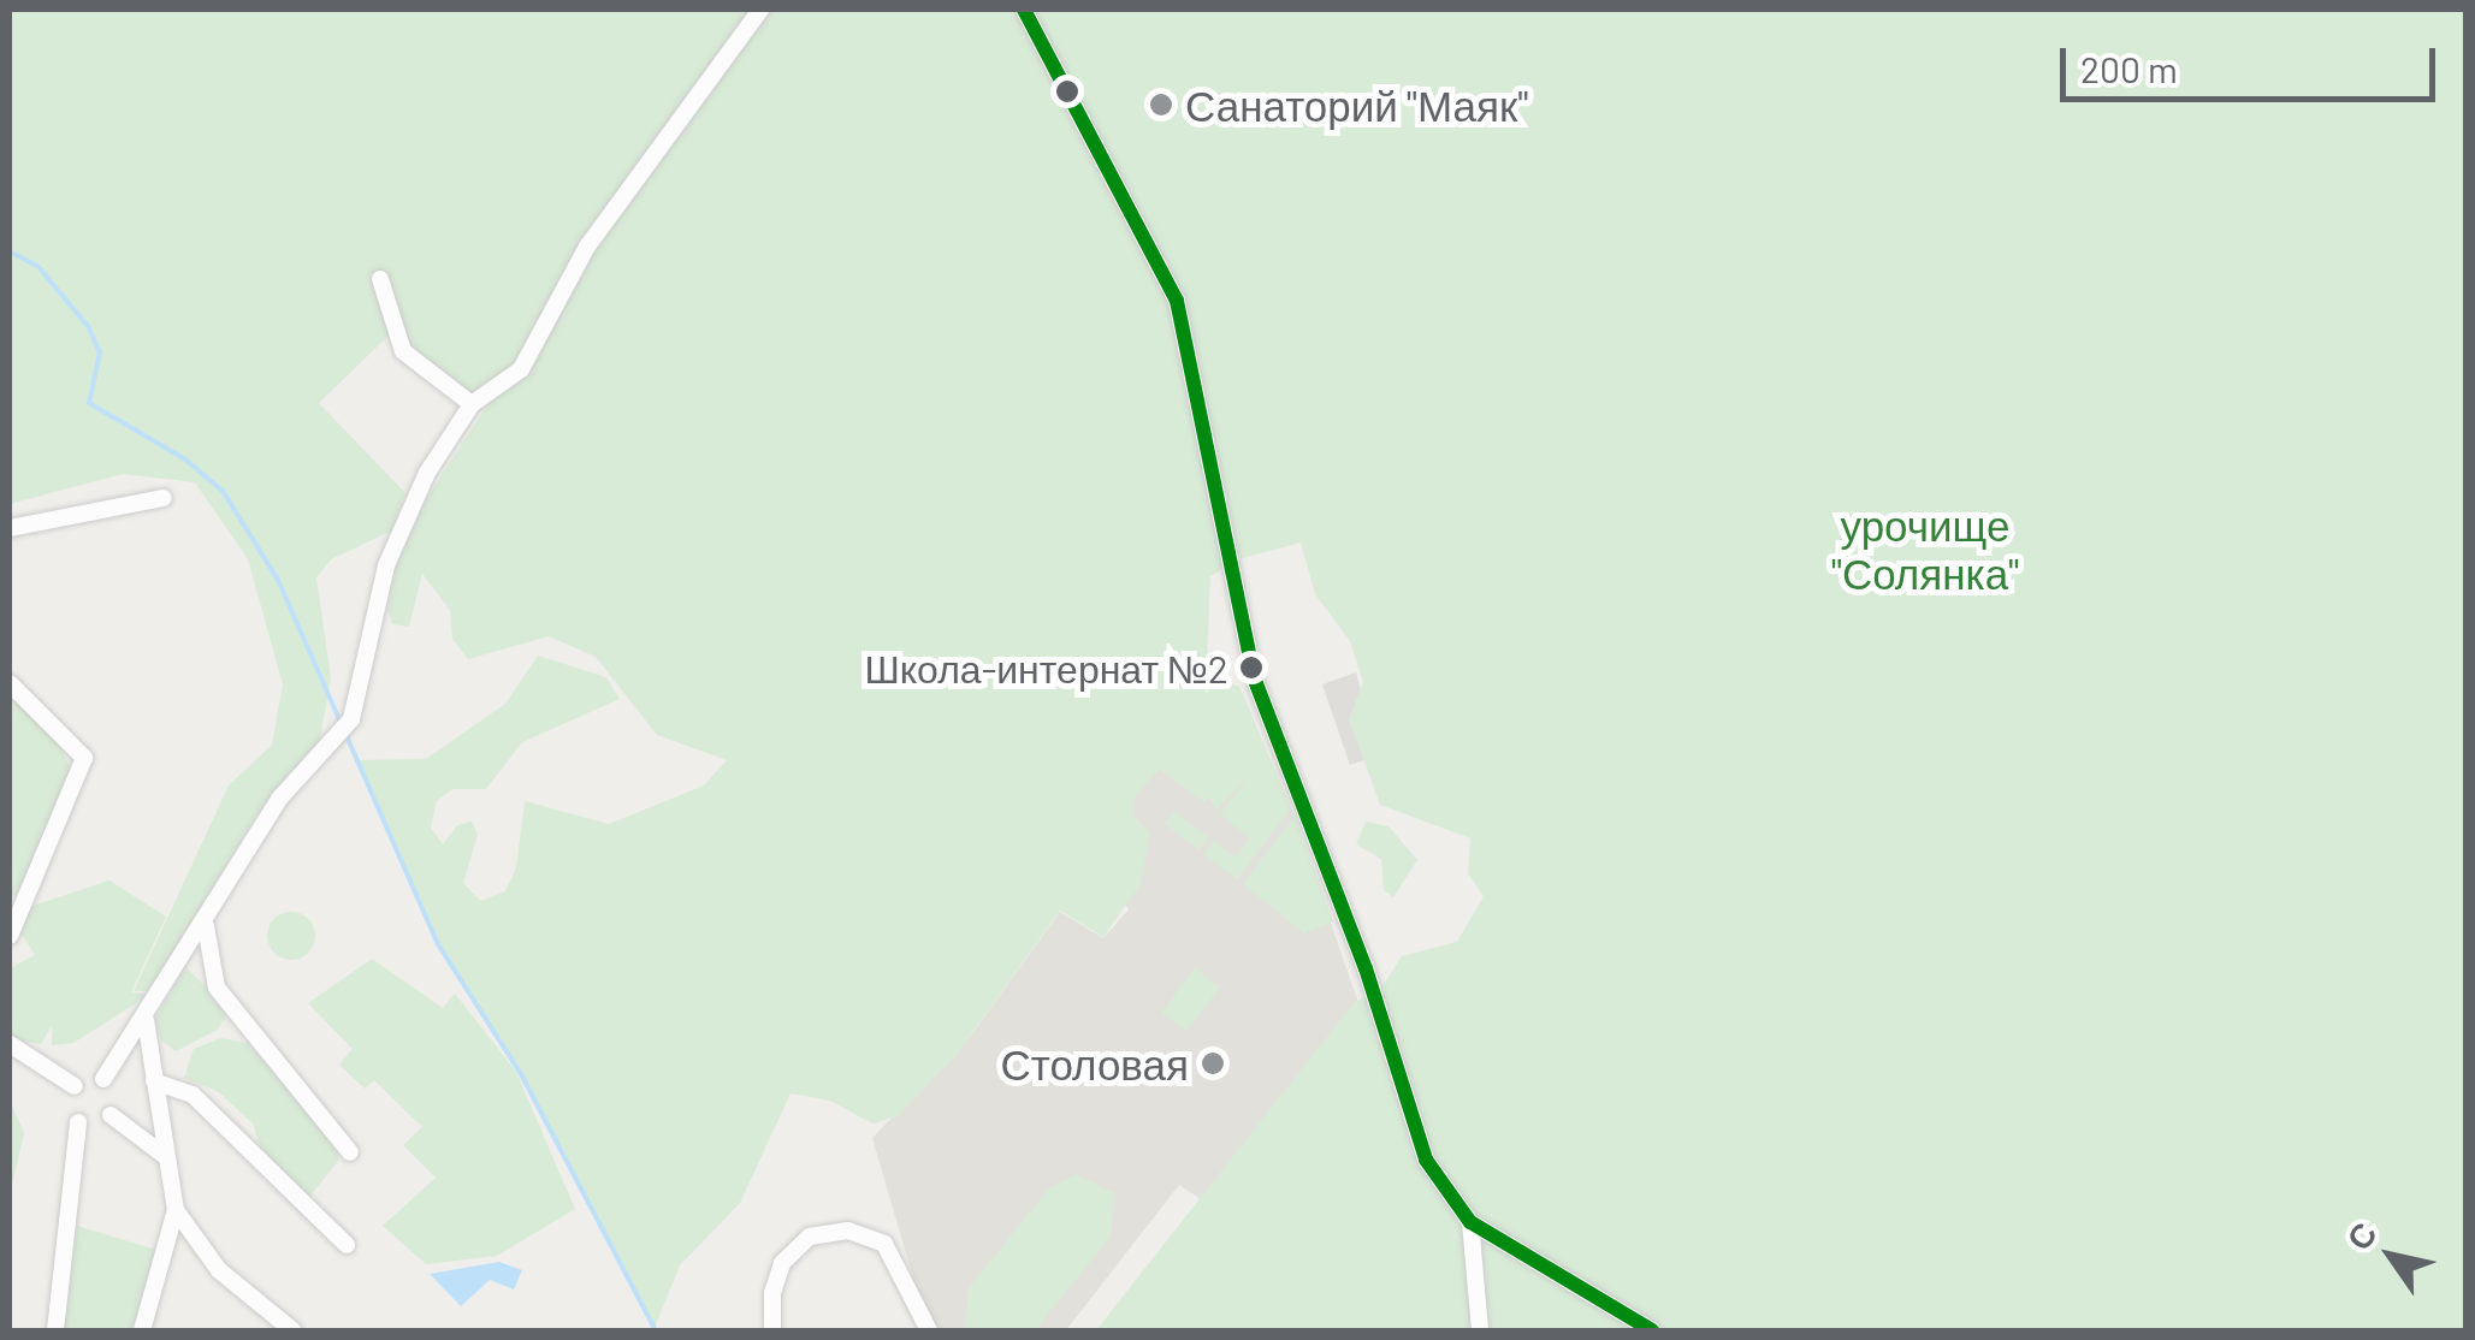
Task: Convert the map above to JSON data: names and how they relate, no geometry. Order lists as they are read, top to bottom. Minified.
{"parks":["урочище \"Солянка\""],"places":["Санаторий \"Маяк\"","Школа-интернат №2","Столовая"],"scale_bar":"200 m","north":"top left"}
